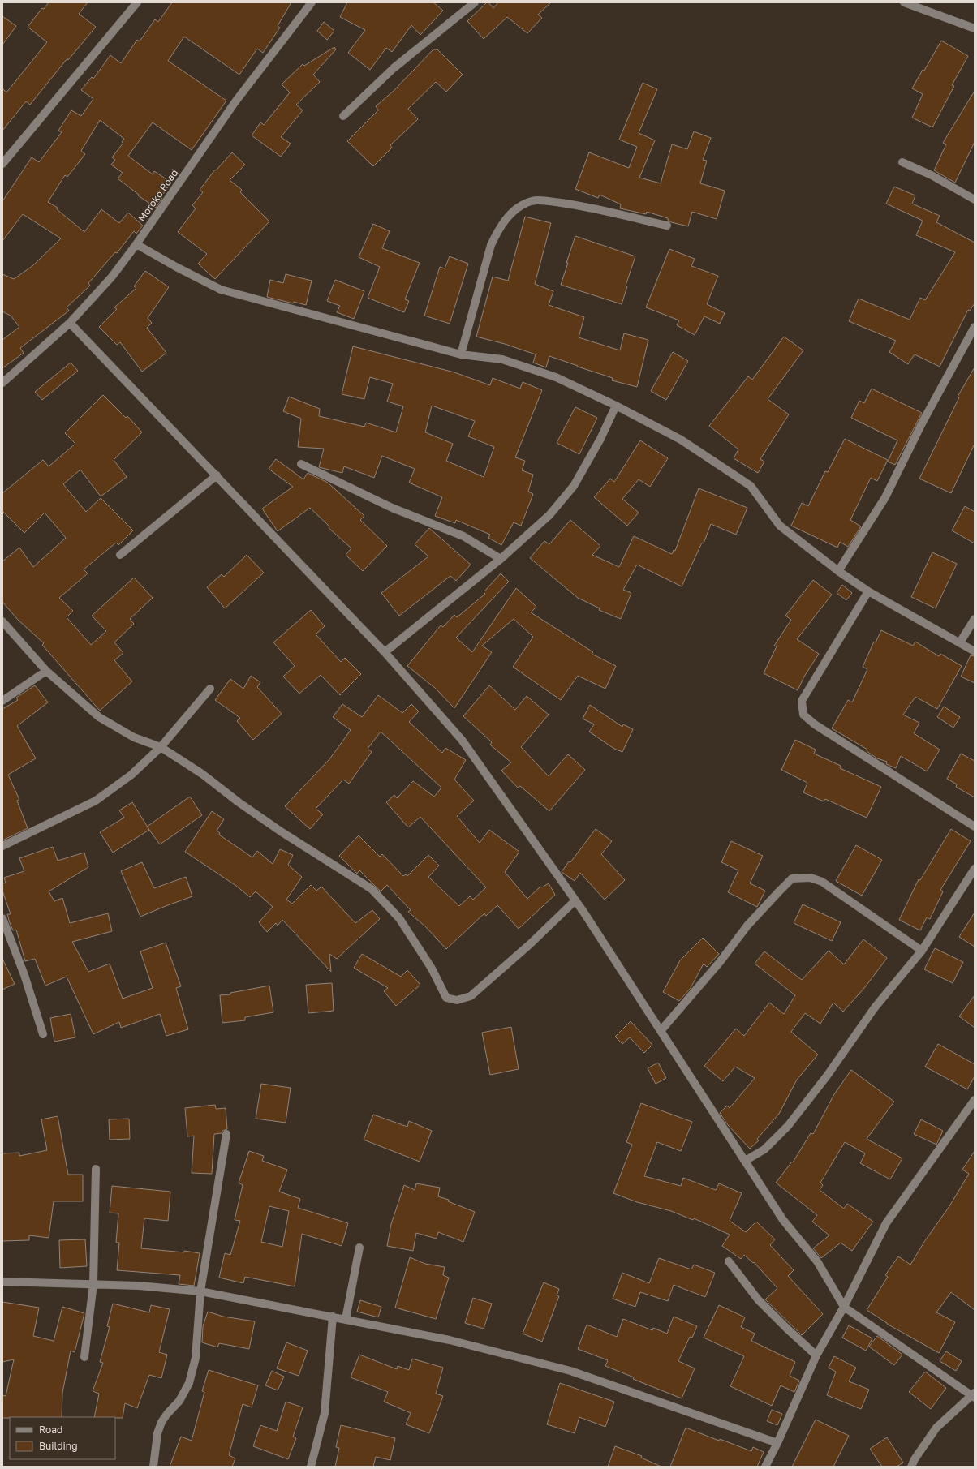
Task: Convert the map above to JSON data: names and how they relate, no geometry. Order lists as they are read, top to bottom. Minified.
{"streets":{"street":["Moroko Road"]},"legend":["Road","Building"]}
